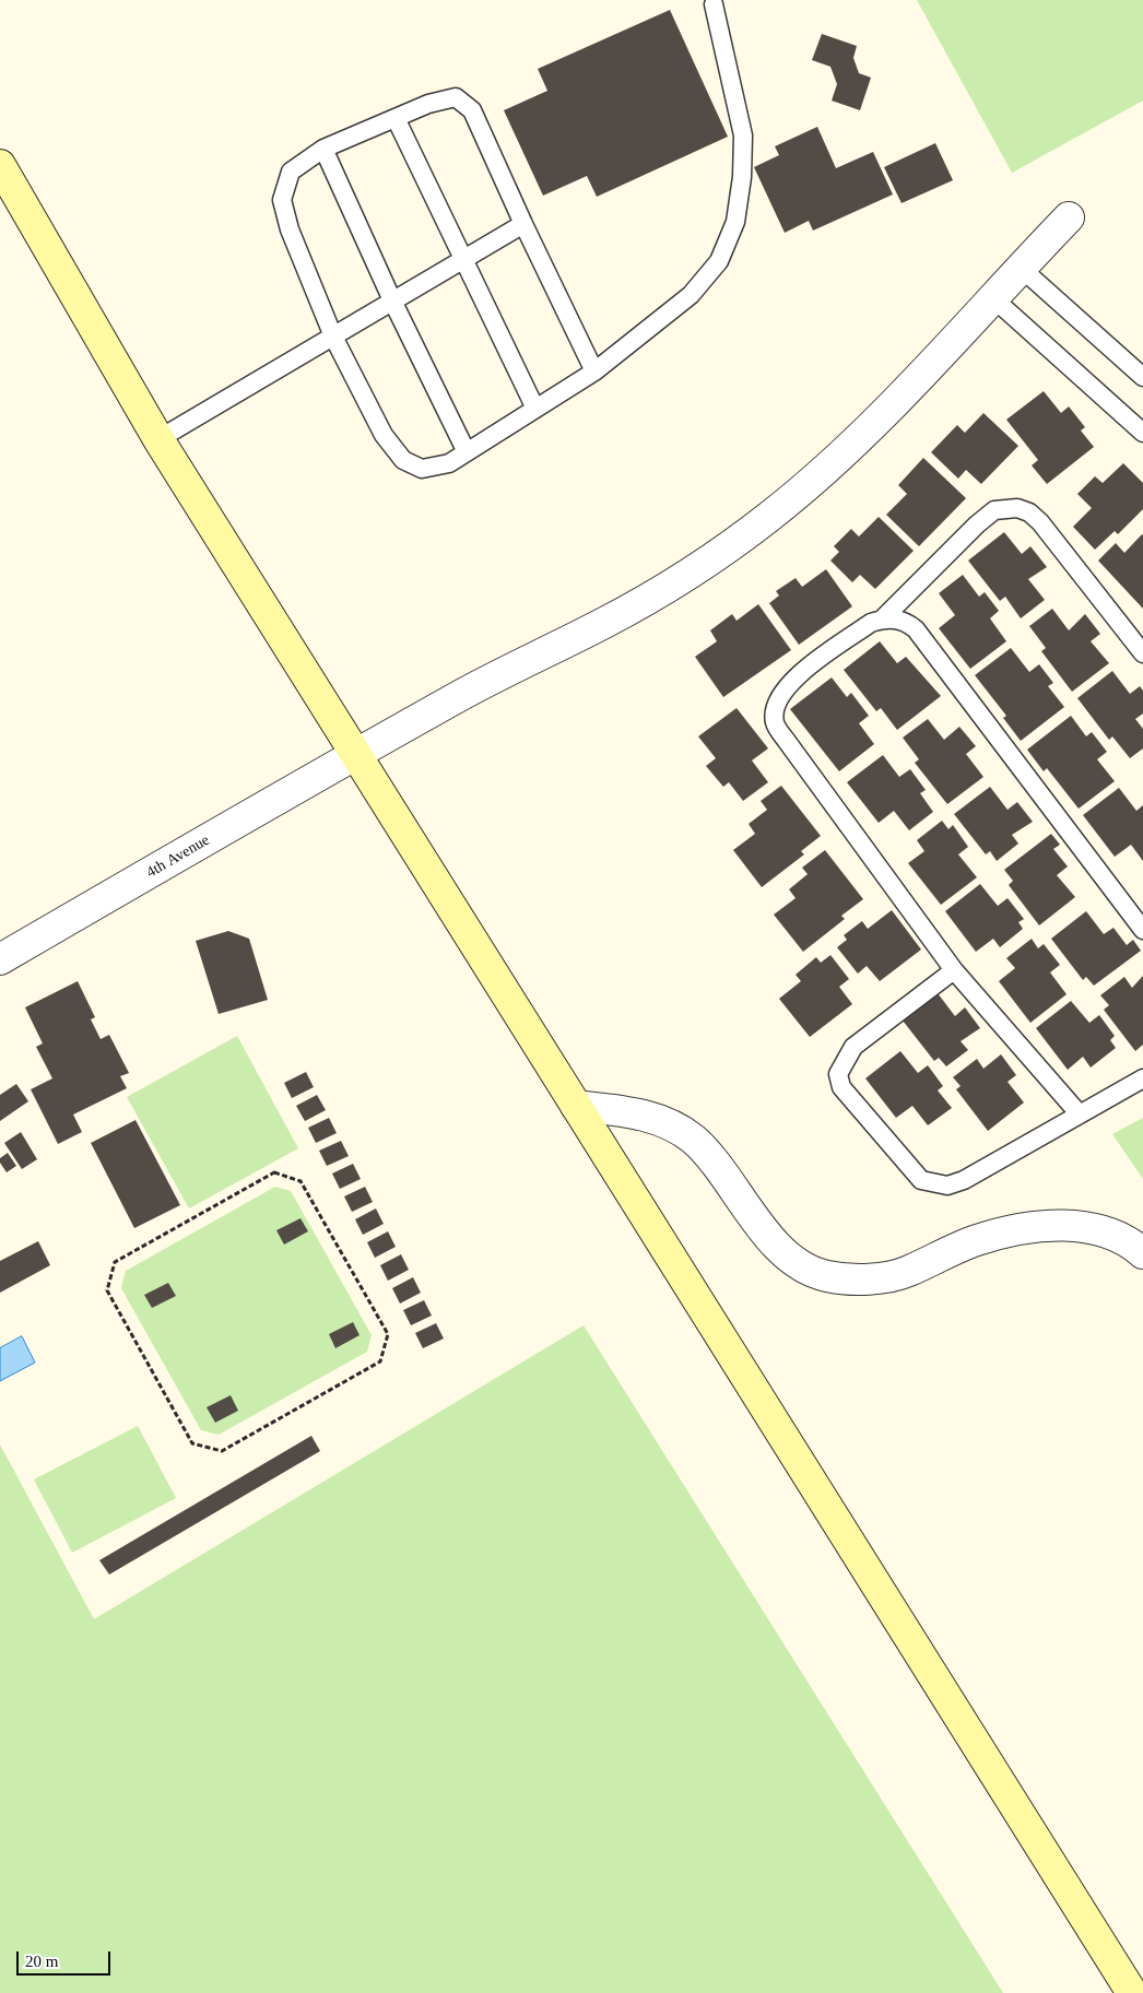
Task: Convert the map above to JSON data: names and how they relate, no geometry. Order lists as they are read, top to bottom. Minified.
{"streets":{"street":["4th Avenue"]},"scale_bar":"20 m"}
